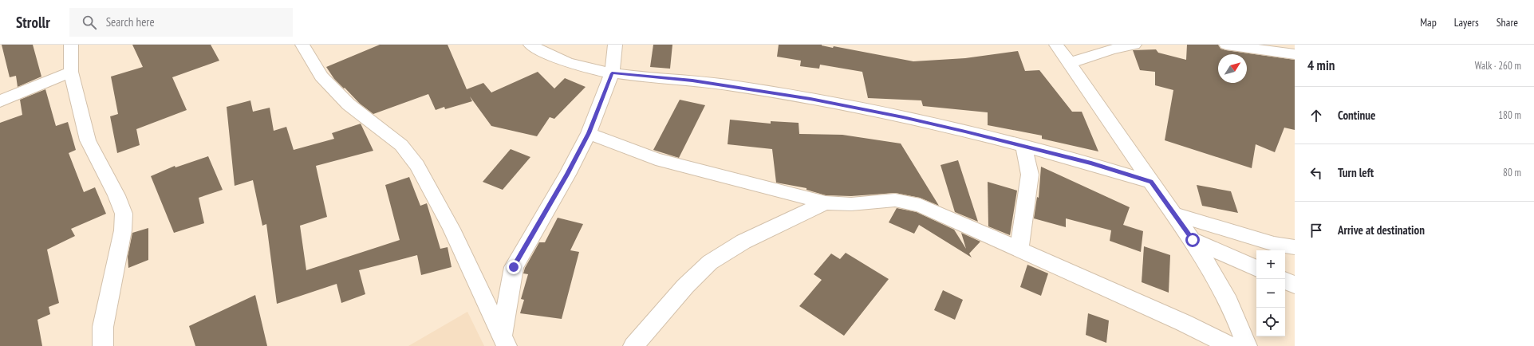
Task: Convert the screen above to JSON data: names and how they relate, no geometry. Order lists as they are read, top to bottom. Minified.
{"north":"top right","page":{"header":"Strollr","search":"Search here","nav":["Map","Layers","Share"],"heading":["4 min","Walk · 260 m"],"list":[["Continue","180 m"],["Turn left","80 m"],"Arrive at destination"],"map_buttons":["+","−"]}}
